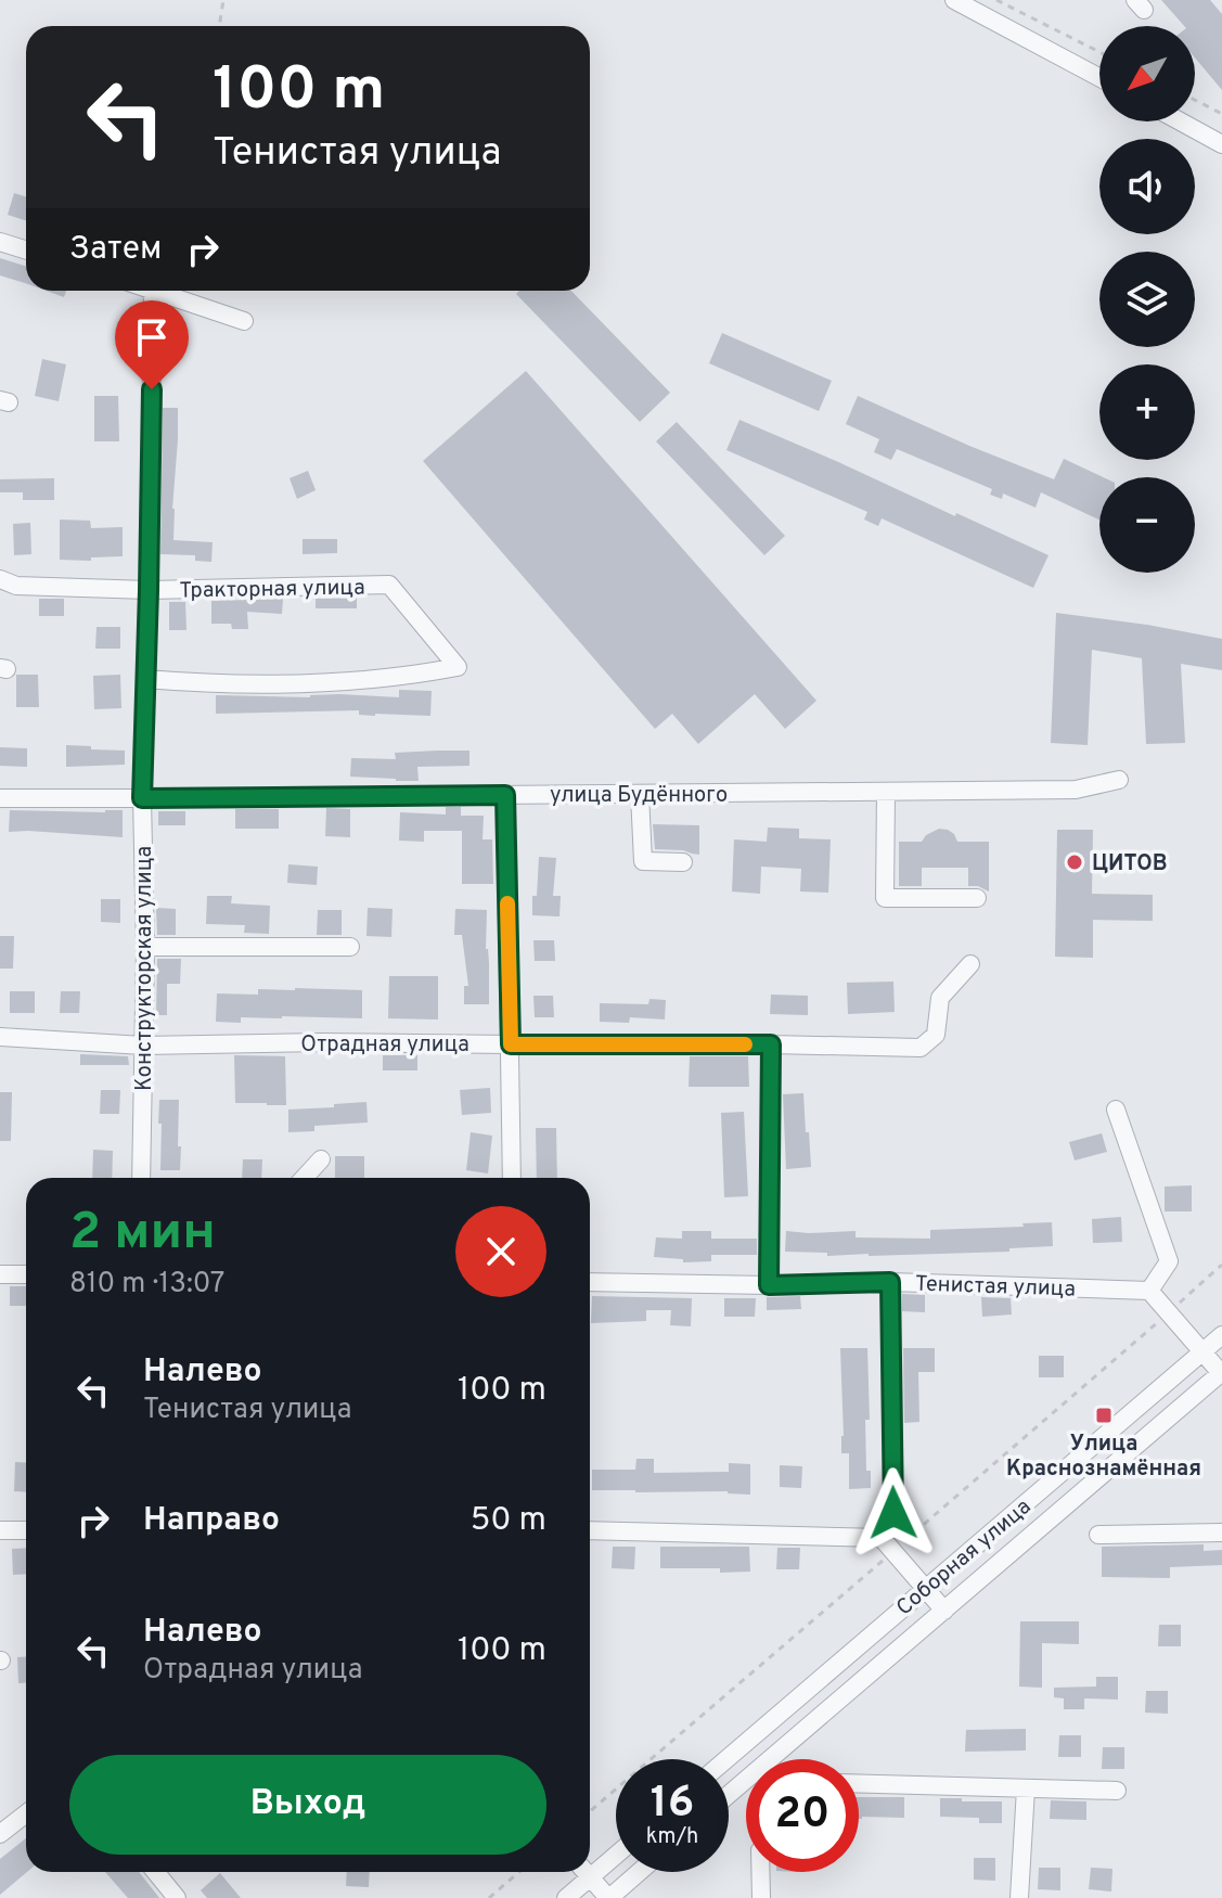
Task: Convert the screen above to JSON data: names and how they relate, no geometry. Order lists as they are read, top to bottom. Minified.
{"streets":{"street":["Тракторная улица","улица Будённого","Конструкторская улица","Отрадная улица","Тенистая улица","Соборная улица"]},"crossings":[["Тракторная улица","Конструкторская улица"],["улица Будённого","Конструкторская улица"],["Конструкторская улица","Отрадная улица"]],"places":{"other":["ЦИТОВ"],"transit":["Улица Краснознамённая"]},"north":"bottom left","page":{"map_buttons":["+","−"],"turn":["100 m","Тенистая улица"],"then":"Затем","heading":["2 мин","810 m · 13:07"],"list":[{"name":"Налево","note":"Тенистая улица","value":"100 m"},{"name":"Направо","value":"50 m"},{"name":"Налево","note":"Отрадная улица","value":"100 m"}],"buttons":"Выход","speed":"16 km/h","limit":"20"}}
